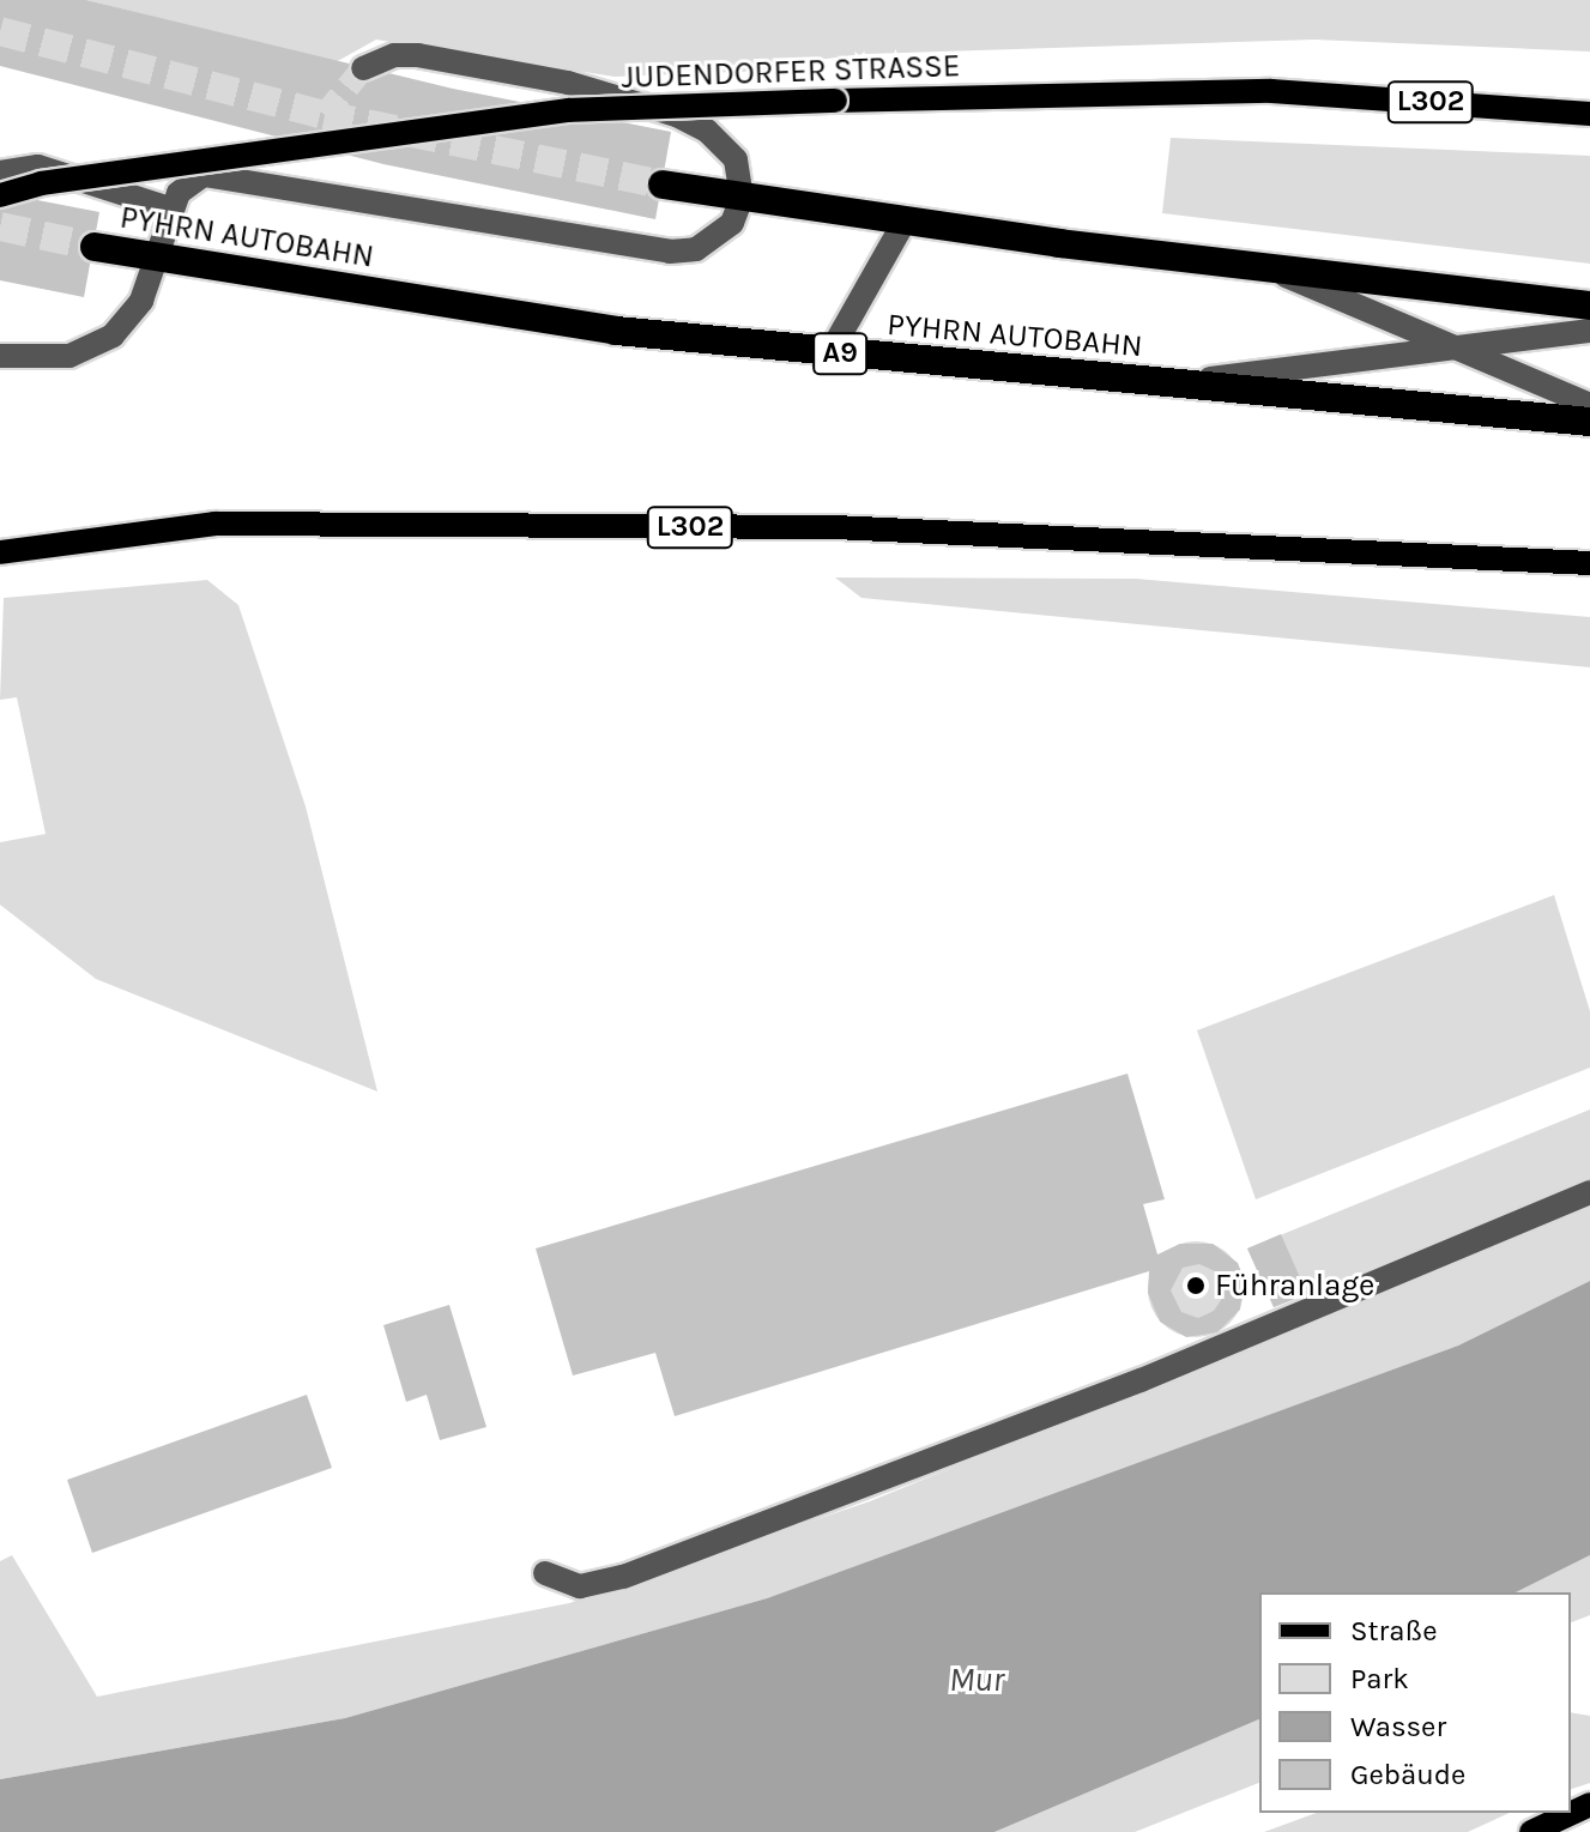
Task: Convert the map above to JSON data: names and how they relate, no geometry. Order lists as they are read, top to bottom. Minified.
{"streets":{"highway":["PYHRN AUTOBAHN","A9"],"main road":["JUDENDORFER STRASSE","L302"]},"water":["Mur"],"places":["Führanlage"],"legend":["Straße","Park","Wasser","Gebäude"]}
